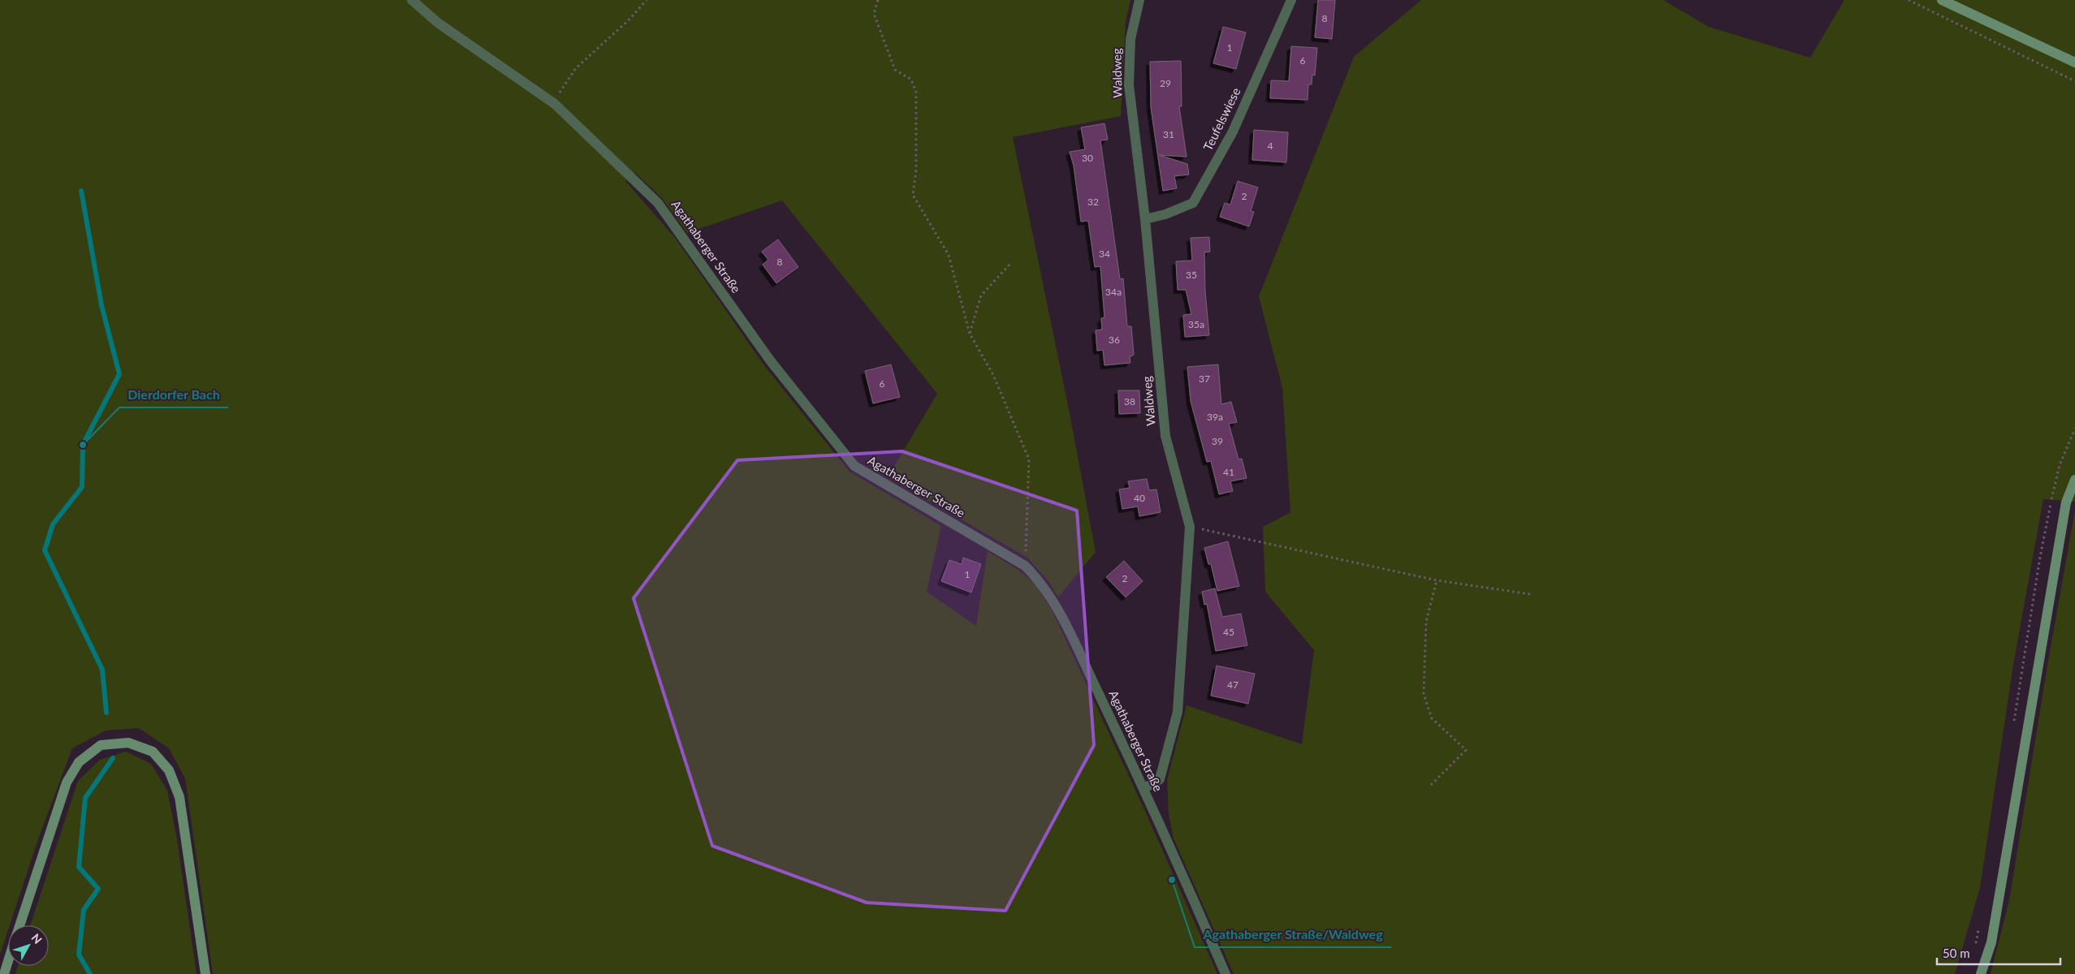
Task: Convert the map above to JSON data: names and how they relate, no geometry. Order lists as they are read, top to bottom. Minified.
{"streets":{"street":["Waldweg","Teufelswiese","Agathaberger Straße"]},"crossings":[["Waldweg","Teufelswiese"],["Waldweg","Agathaberger Straße"]],"places":["Dierdorfer Bach","Agathaberger Straße/Waldweg"],"house_numbers":["8","1","6","29","31","4","30","2","32","34","8","35","34a","35a","36","37","6","38","39a","39","41","40","1","2","45","47"],"scale_bar":"50 m","north":"top right"}
